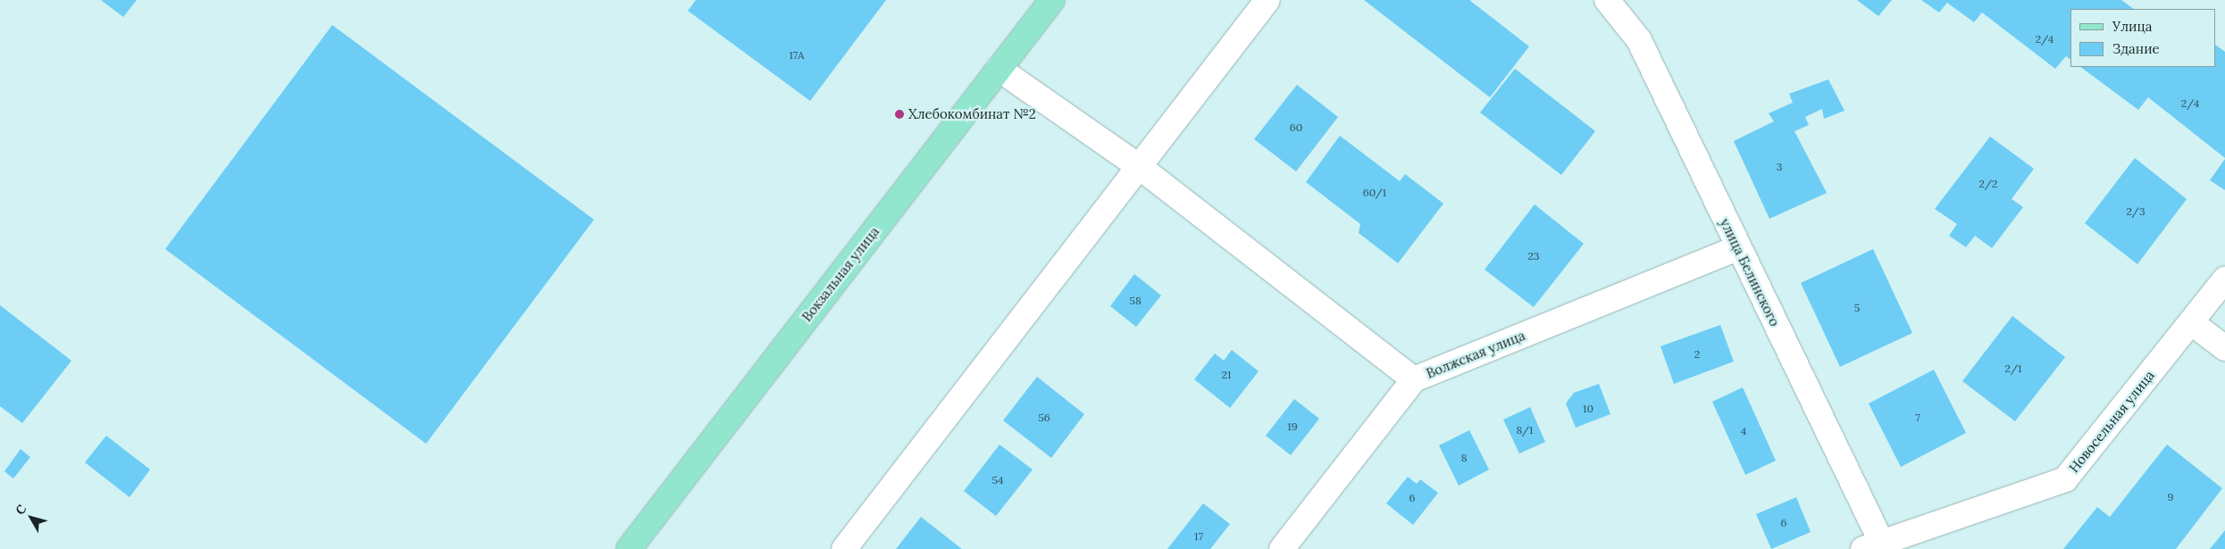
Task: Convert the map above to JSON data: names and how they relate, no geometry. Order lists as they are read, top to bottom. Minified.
{"streets":{"main road":["Вокзальная улица"],"street":["улица Белинского","Волжская улица","Новосельная улица"]},"crossings":[["улица Белинского","Волжская улица"],["улица Белинского","Новосельная улица"]],"places":["Хлебокомбинат №2"],"house_numbers":["2/4","17А","2/4","60","3","2/2","60/1","2/3","23","58","5","2","2/1","21","10","56","7","19","8/1","4","8","54","9","6","6","17"],"legend":["Улица","Здание"],"north":"top left"}
